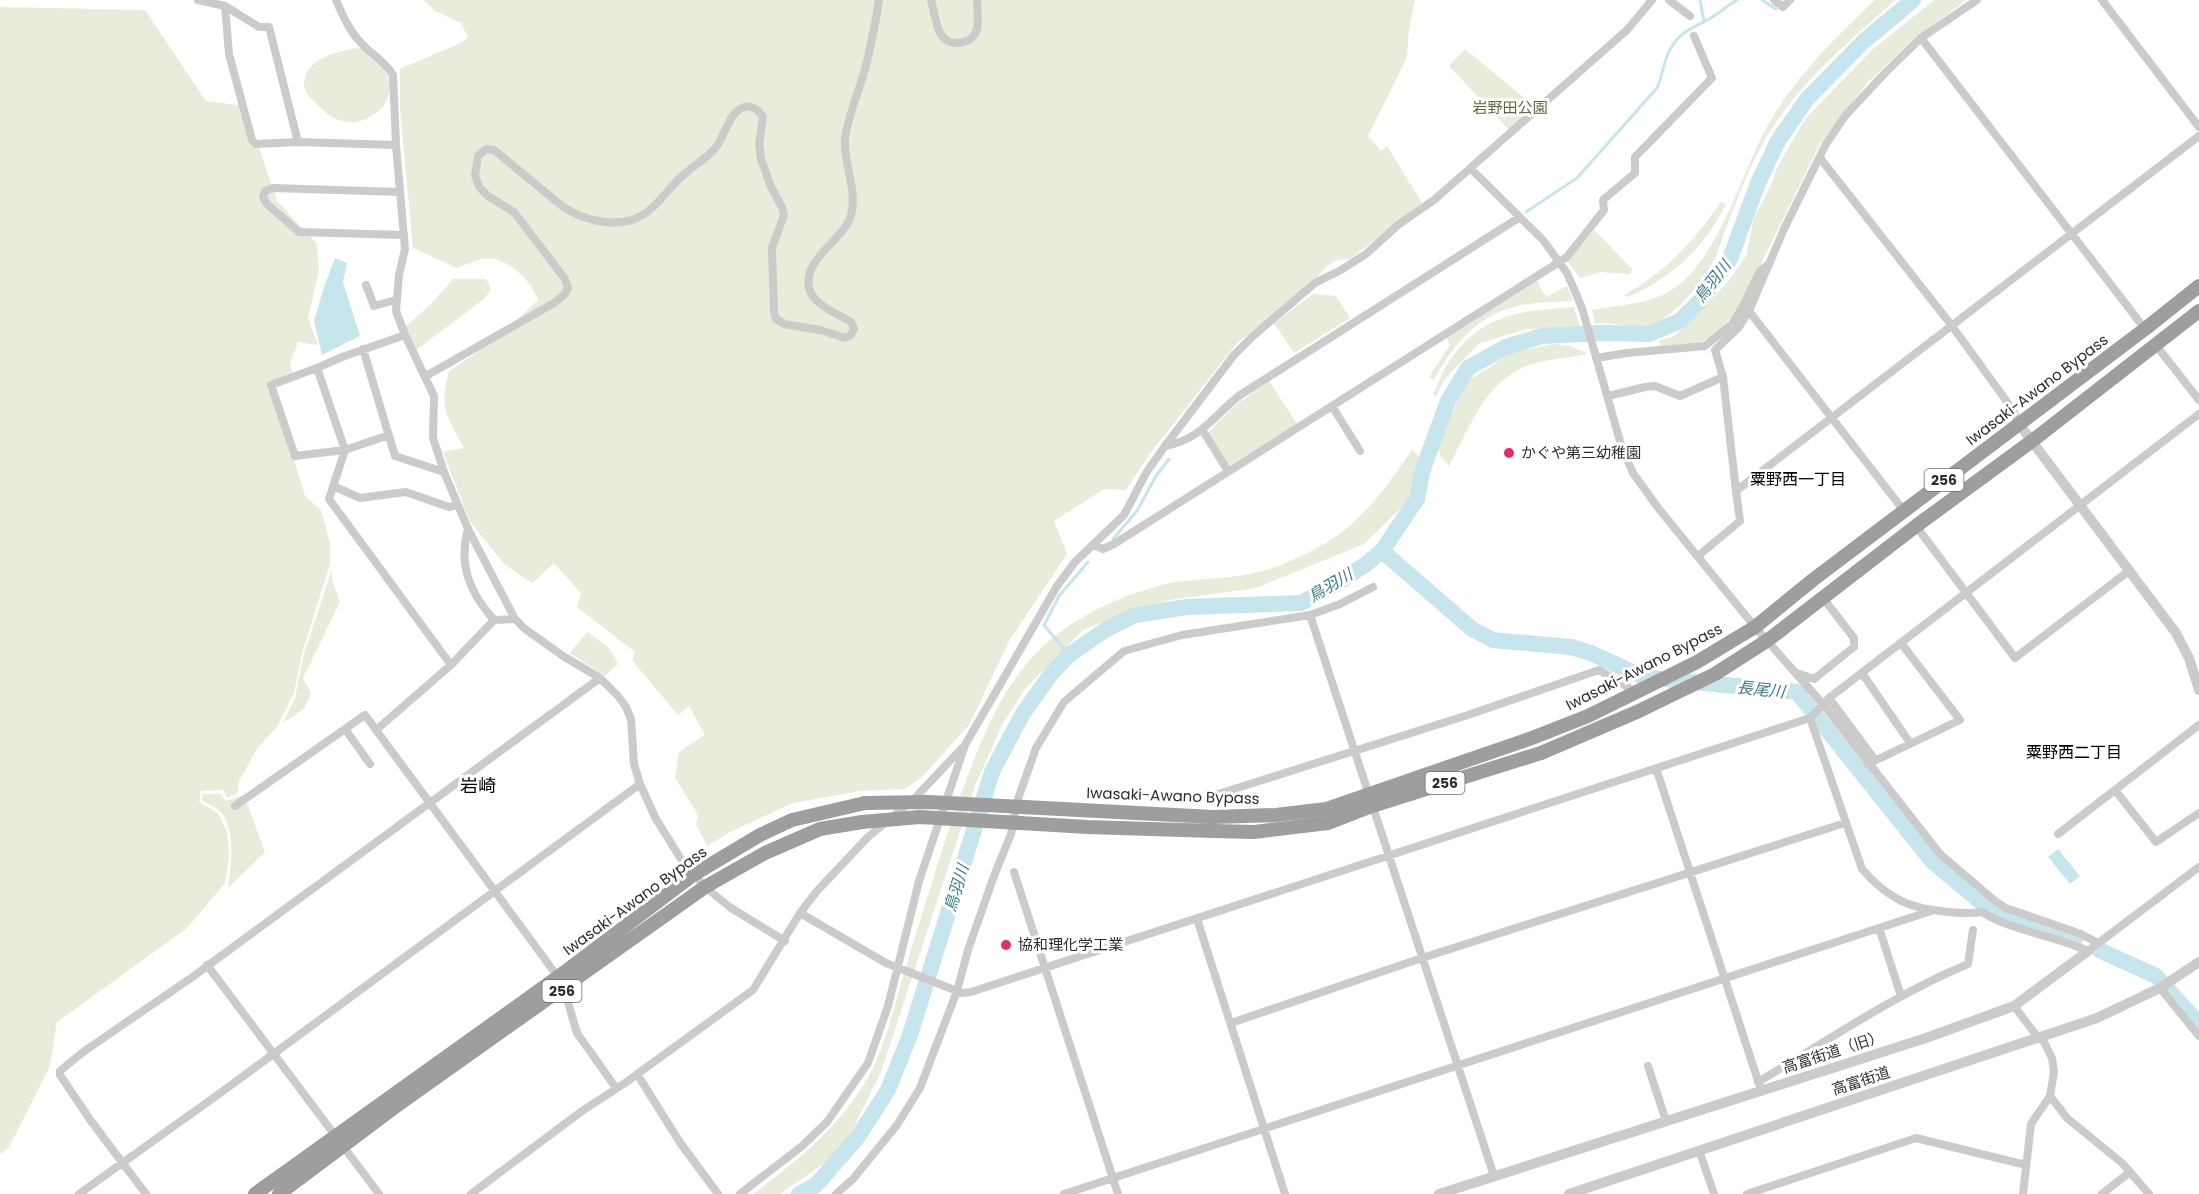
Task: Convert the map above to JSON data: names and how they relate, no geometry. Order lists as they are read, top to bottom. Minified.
{"streets":{"highway":["Iwasaki-Awano Bypass","256"],"street":["高富街道（旧）","高富街道"]},"districts":["粟野西一丁目","粟野西二丁目","岩崎"],"water":["鳥羽川","長尾川"],"parks":["岩野田公園"],"places":["かぐや第三幼稚園","協和理化学工業"]}
